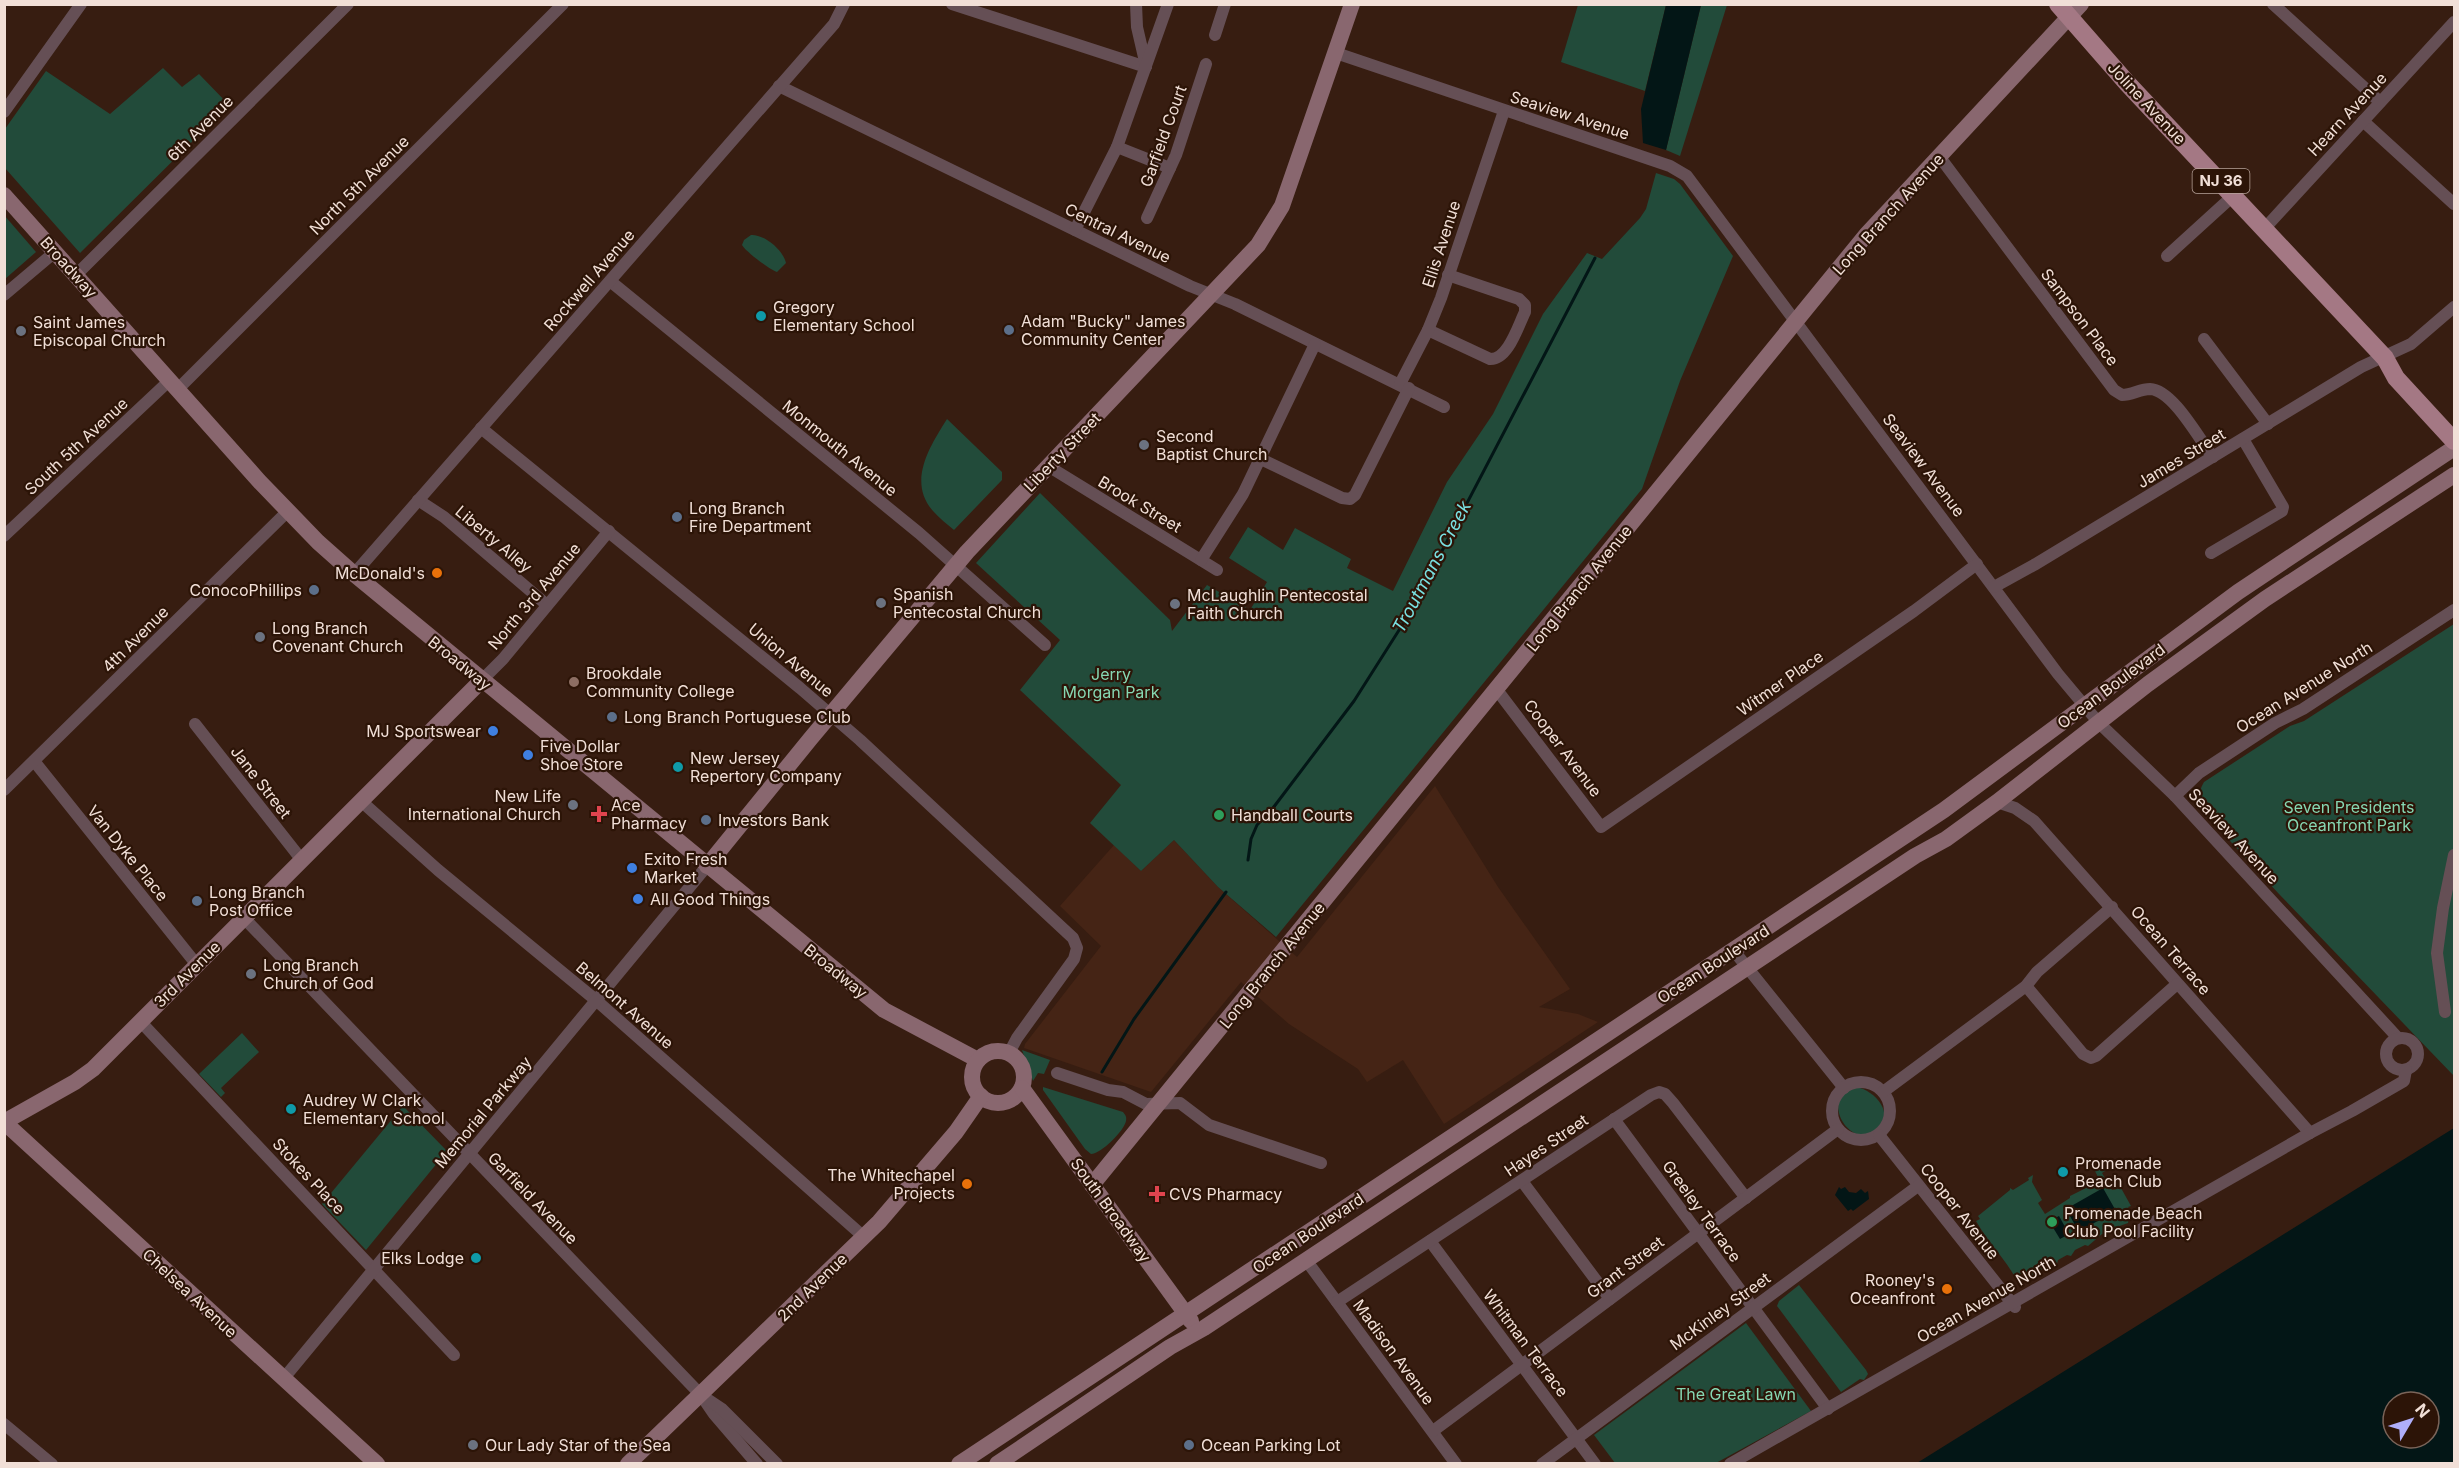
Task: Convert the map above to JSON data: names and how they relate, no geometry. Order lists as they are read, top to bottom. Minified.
{"streets":{"main road":["Joline Avenue","NJ 36"],"street":["Hearn Avenue","Seaview Avenue","6th Avenue","Garfield Court","North 5th Avenue","Long Branch Avenue","Central Avenue","Ellis Avenue","Broadway","Rockwell Avenue","Sampson Place","South 5th Avenue","Monmouth Avenue","Liberty Street","James Street","Brook Street","Liberty Alley","North 3rd Avenue","4th Avenue","Union Avenue","Witmer Place","Ocean Boulevard","Ocean Avenue North","Cooper Avenue","Jane Street","Van Dyke Place","Ocean Terrace","3rd Avenue","Belmont Avenue","Memorial Parkway","Hayes Street","Stokes Place","Garfield Avenue","South Broadway","Greeley Terrace","Grant Street","2nd Avenue","Chelsea Avenue","McKinley Street","Whitman Terrace","Madison Avenue"]},"crossings":[["Joline Avenue","Hearn Avenue"],["Joline Avenue","Long Branch Avenue"],["Joline Avenue","James Street"],["Seaview Avenue","Long Branch Avenue"],["Seaview Avenue","Ellis Avenue"],["Seaview Avenue","Liberty Street"],["Seaview Avenue","James Street"],["Seaview Avenue","Witmer Place"],["Seaview Avenue","Ocean Boulevard"],["Seaview Avenue","Ocean Avenue North"],["6th Avenue","Broadway"],["North 5th Avenue","Broadway"],["North 5th Avenue","South 5th Avenue"],["Long Branch Avenue","Sampson Place"],["Long Branch Avenue","Cooper Avenue"],["Long Branch Avenue","South Broadway"],["Central Avenue","Ellis Avenue"],["Central Avenue","Rockwell Avenue"],["Central Avenue","Liberty Street"],["Broadway","Rockwell Avenue"],["Broadway","South 5th Avenue"],["Broadway","Liberty Street"],["Broadway","North 3rd Avenue"],["Broadway","4th Avenue"],["Broadway","Union Avenue"],["Broadway","3rd Avenue"],["Broadway","Memorial Parkway"],["Broadway","South Broadway"],["Broadway","2nd Avenue"],["Rockwell Avenue","Monmouth Avenue"],["Rockwell Avenue","Liberty Alley"],["Rockwell Avenue","Union Avenue"],["Sampson Place","James Street"],["Monmouth Avenue","Liberty Street"],["Liberty Street","Brook Street"],["Liberty Street","Union Avenue"],["Liberty Street","Memorial Parkway"],["Liberty Alley","North 3rd Avenue"],["North 3rd Avenue","Union Avenue"],["North 3rd Avenue","3rd Avenue"],["4th Avenue","Van Dyke Place"],["Union Avenue","South Broadway"],["Union Avenue","2nd Avenue"],["Witmer Place","Cooper Avenue"],["Ocean Boulevard","Ocean Terrace"],["Ocean Boulevard","South Broadway"],["Ocean Boulevard","Madison Avenue"],["Ocean Avenue North","Cooper Avenue"],["Ocean Avenue North","Ocean Terrace"],["Ocean Avenue North","Greeley Terrace"],["Cooper Avenue","Grant Street"],["Cooper Avenue","McKinley Street"],["Jane Street","3rd Avenue"],["Van Dyke Place","3rd Avenue"],["3rd Avenue","Belmont Avenue"],["3rd Avenue","Stokes Place"],["3rd Avenue","Garfield Avenue"],["3rd Avenue","Chelsea Avenue"],["Belmont Avenue","Memorial Parkway"],["Belmont Avenue","2nd Avenue"],["Memorial Parkway","Stokes Place"],["Memorial Parkway","Garfield Avenue"],["Memorial Parkway","Chelsea Avenue"],["Hayes Street","Greeley Terrace"],["Hayes Street","Grant Street"],["Hayes Street","Whitman Terrace"],["Hayes Street","Madison Avenue"],["Garfield Avenue","2nd Avenue"],["South Broadway","2nd Avenue"],["Greeley Terrace","Grant Street"],["Greeley Terrace","McKinley Street"],["Grant Street","Whitman Terrace"],["Grant Street","Madison Avenue"],["McKinley Street","Whitman Terrace"]],"water":["Troutmans Creek"],"parks":["Jerry Morgan Park","Seven Presidents Oceanfront Park","The Great Lawn"],"places":{"other":["Gregory Elementary School","Adam \"Bucky\" James Community Center","Saint James Episcopal Church","Second Baptist Church","Long Branch Fire Department","McDonald's","ConocoPhillips","Spanish Pentecostal Church","McLaughlin Pentecostal Faith Church","Long Branch Covenant Church","Brookdale Community College","Long Branch Portuguese Club","MJ Sportswear","Five Dollar Shoe Store","New Jersey Repertory Company","New Life International Church","Handball Courts","Investors Bank","Exito Fresh Market","All Good Things","Long Branch Post Office","Long Branch Church of God","Audrey W Clark Elementary School","Promenade Beach Club","The Whitechapel Projects","Promenade Beach Club Pool Facility","Elks Lodge","Rooney's Oceanfront","Our Lady Star of the Sea","Ocean Parking Lot"],"health":["Ace Pharmacy","CVS Pharmacy"]},"north":"top right"}
